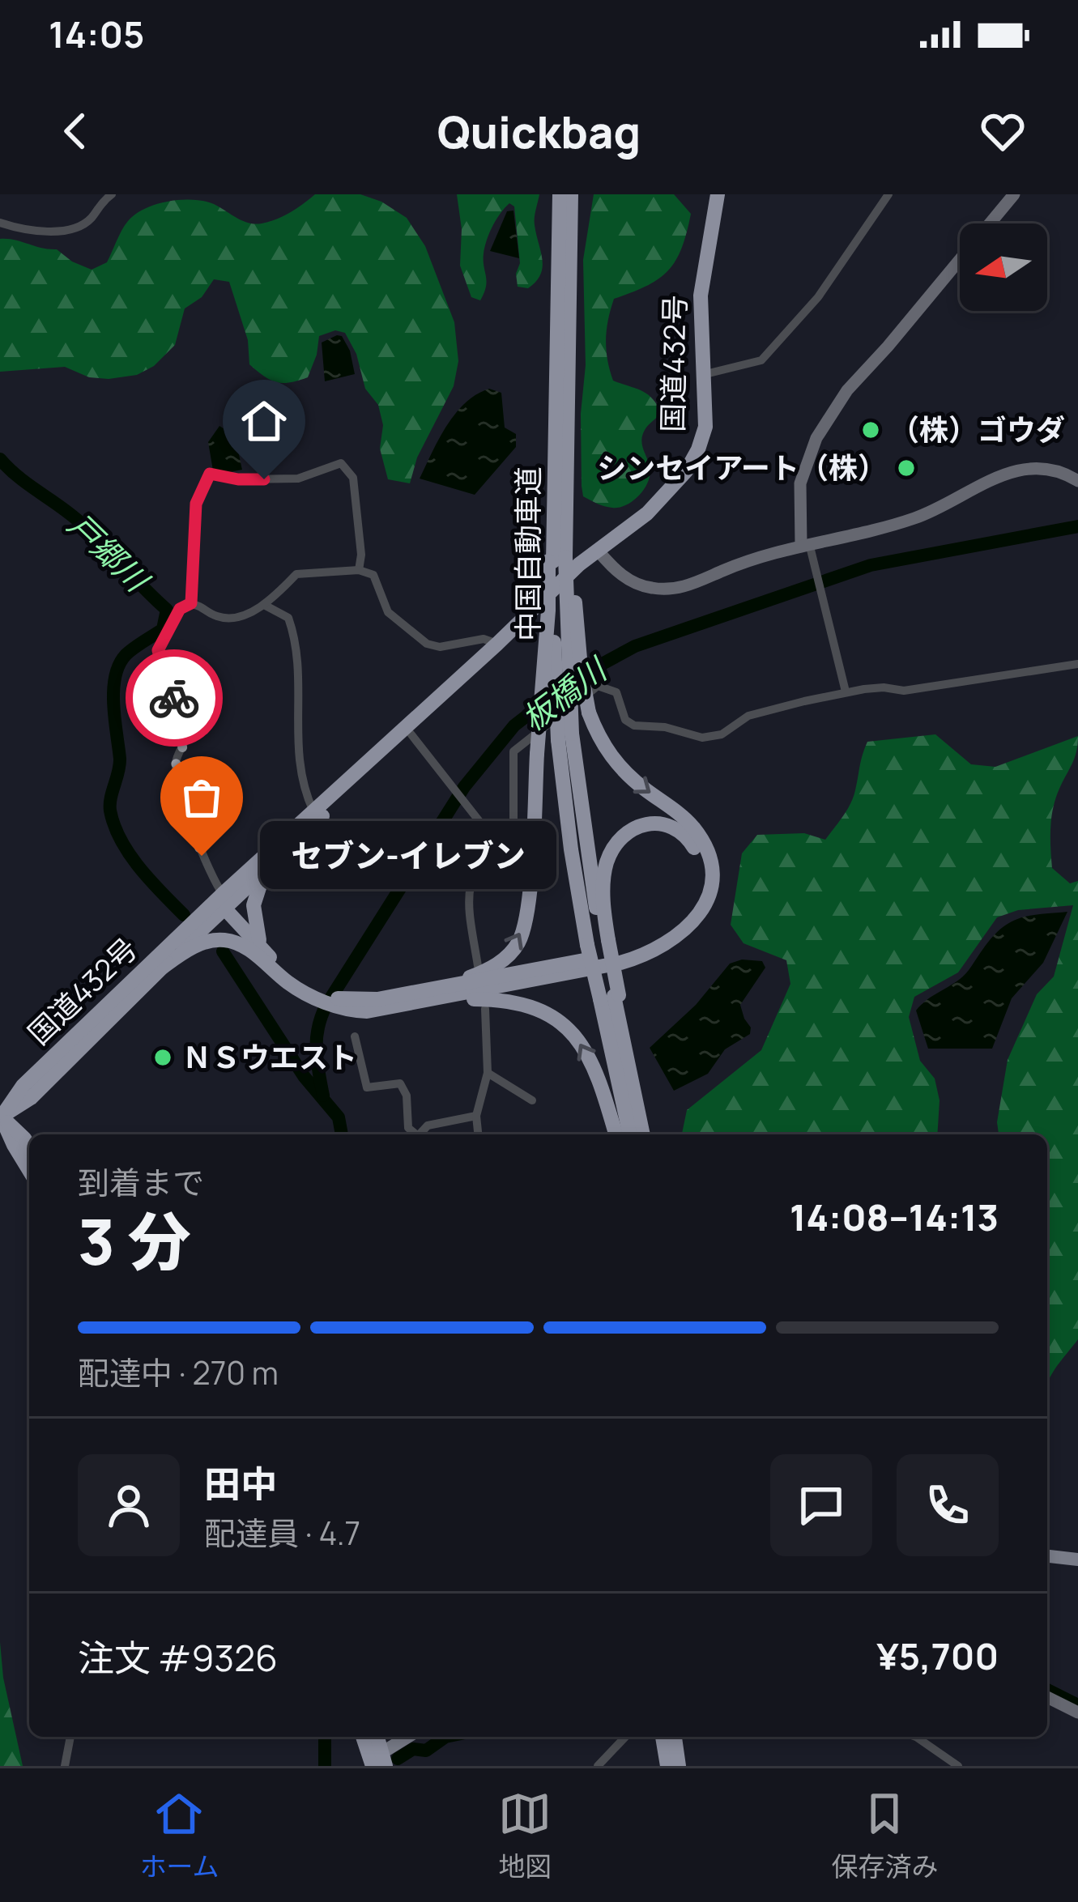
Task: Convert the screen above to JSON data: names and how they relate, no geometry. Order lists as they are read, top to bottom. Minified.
{"streets":{"highway":["国道432号","中国自動車道"]},"water":["戸郷川","板橋川"],"places":["（株）ゴウダ","シンセイアート（株）","セブン-イレブン","ＮＳウエスト"],"north":"left","page":{"status":"14:05","header":"Quickbag","bubble":"セブン-イレブン","heading":["3 分","到着まで","14:08–14:13"],"panel":["田中","配達員 · 4.7","注文 #9326","¥5,700"],"bar":"配達中 · 270 m","tabs":["ホーム","地図","保存済み"]}}
